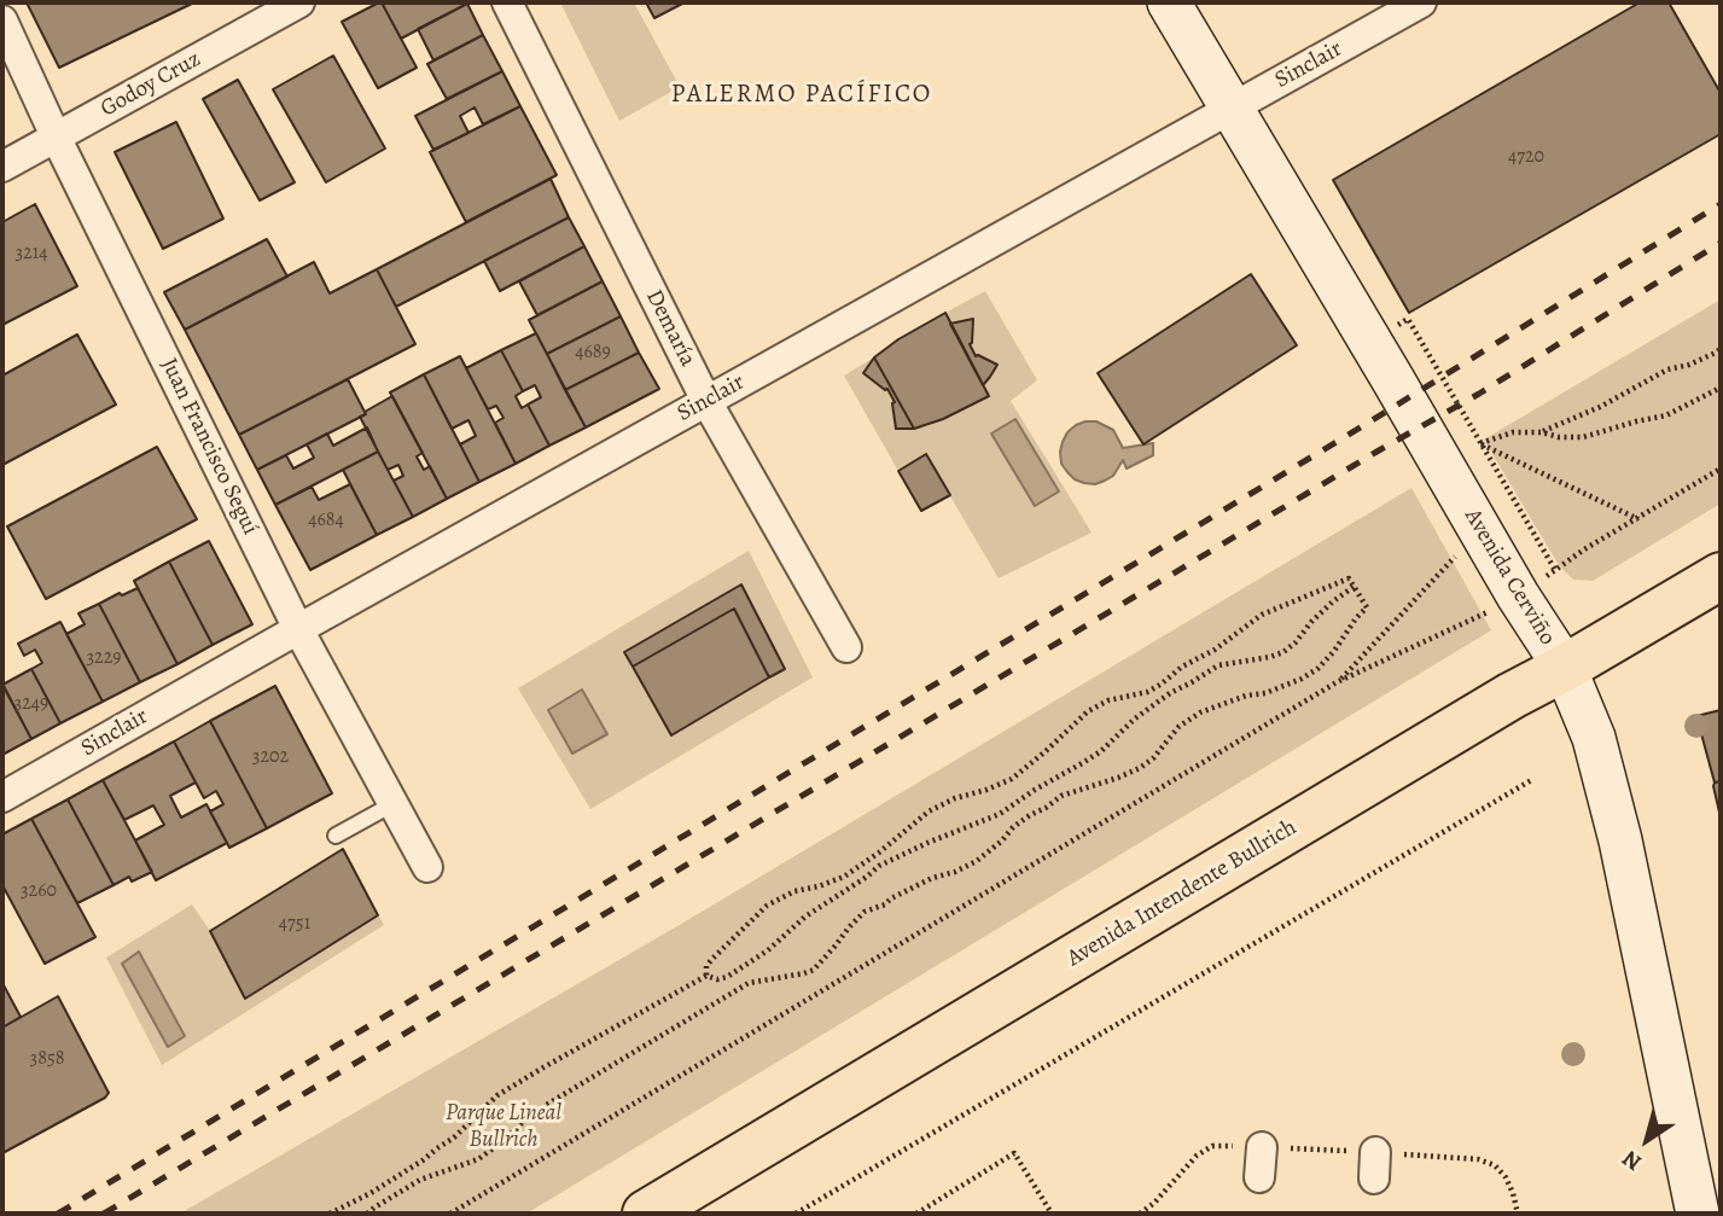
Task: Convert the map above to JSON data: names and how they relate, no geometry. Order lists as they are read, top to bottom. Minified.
{"streets":{"main road":["Avenida Cerviño","Avenida Intendente Bullrich"],"street":["Sinclair","Godoy Cruz","Demaría","Juan Francisco Seguí"]},"crossings":[["Sinclair","Demaría"],["Sinclair","Juan Francisco Seguí"],["Sinclair","Avenida Cerviño"],["Godoy Cruz","Juan Francisco Seguí"],["Avenida Cerviño","Avenida Intendente Bullrich"]],"districts":["PALERMO PACÍFICO"],"parks":["Parque Lineal Bullrich"],"house_numbers":["4720","3214","4689","4684","3229","3249","3202","3260","4751","3858"],"north":"bottom left"}
